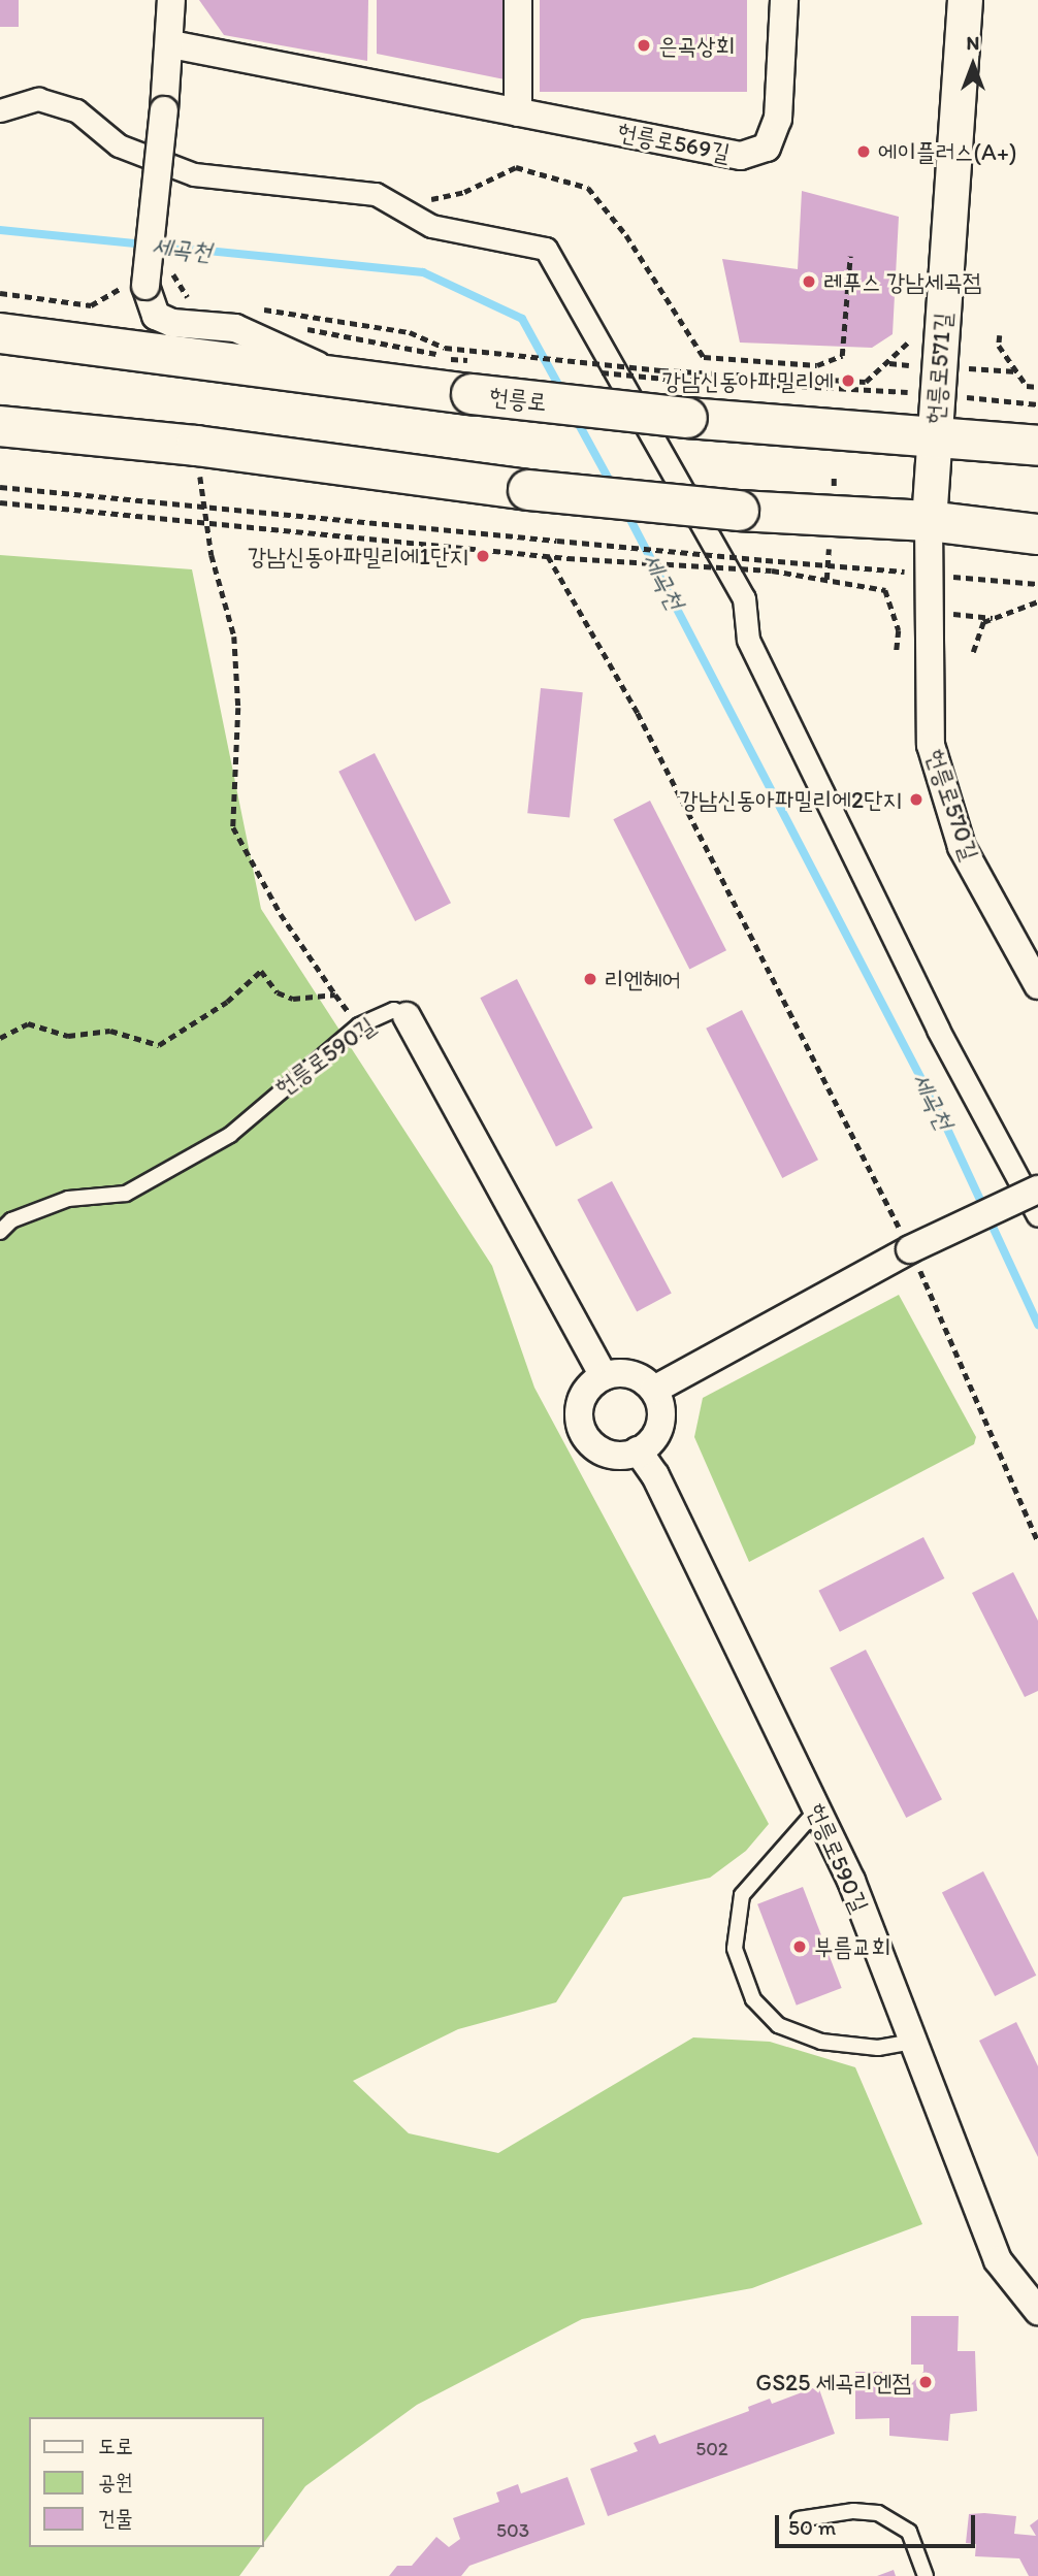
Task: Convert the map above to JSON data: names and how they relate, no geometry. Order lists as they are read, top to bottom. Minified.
{"streets":{"main road":["헌릉로"],"street":["헌릉로569길","헌릉로571길","헌릉로570길","헌릉로590길"]},"crossings":[["헌릉로571길","헌릉로"],["헌릉로571길","헌릉로570길"]],"water":["세곡천"],"places":["은곡상회","에이플러스(A+)","레푸스 강남세곡점","강남신동아파밀리에","강남신동아파밀리에1단지","강남신동아파밀리에2단지","리엔헤어","부름교회","GS25 세곡리엔점"],"house_numbers":["502","503"],"legend":["도로","공원","건물"],"scale_bar":"50 m","north":"top"}
